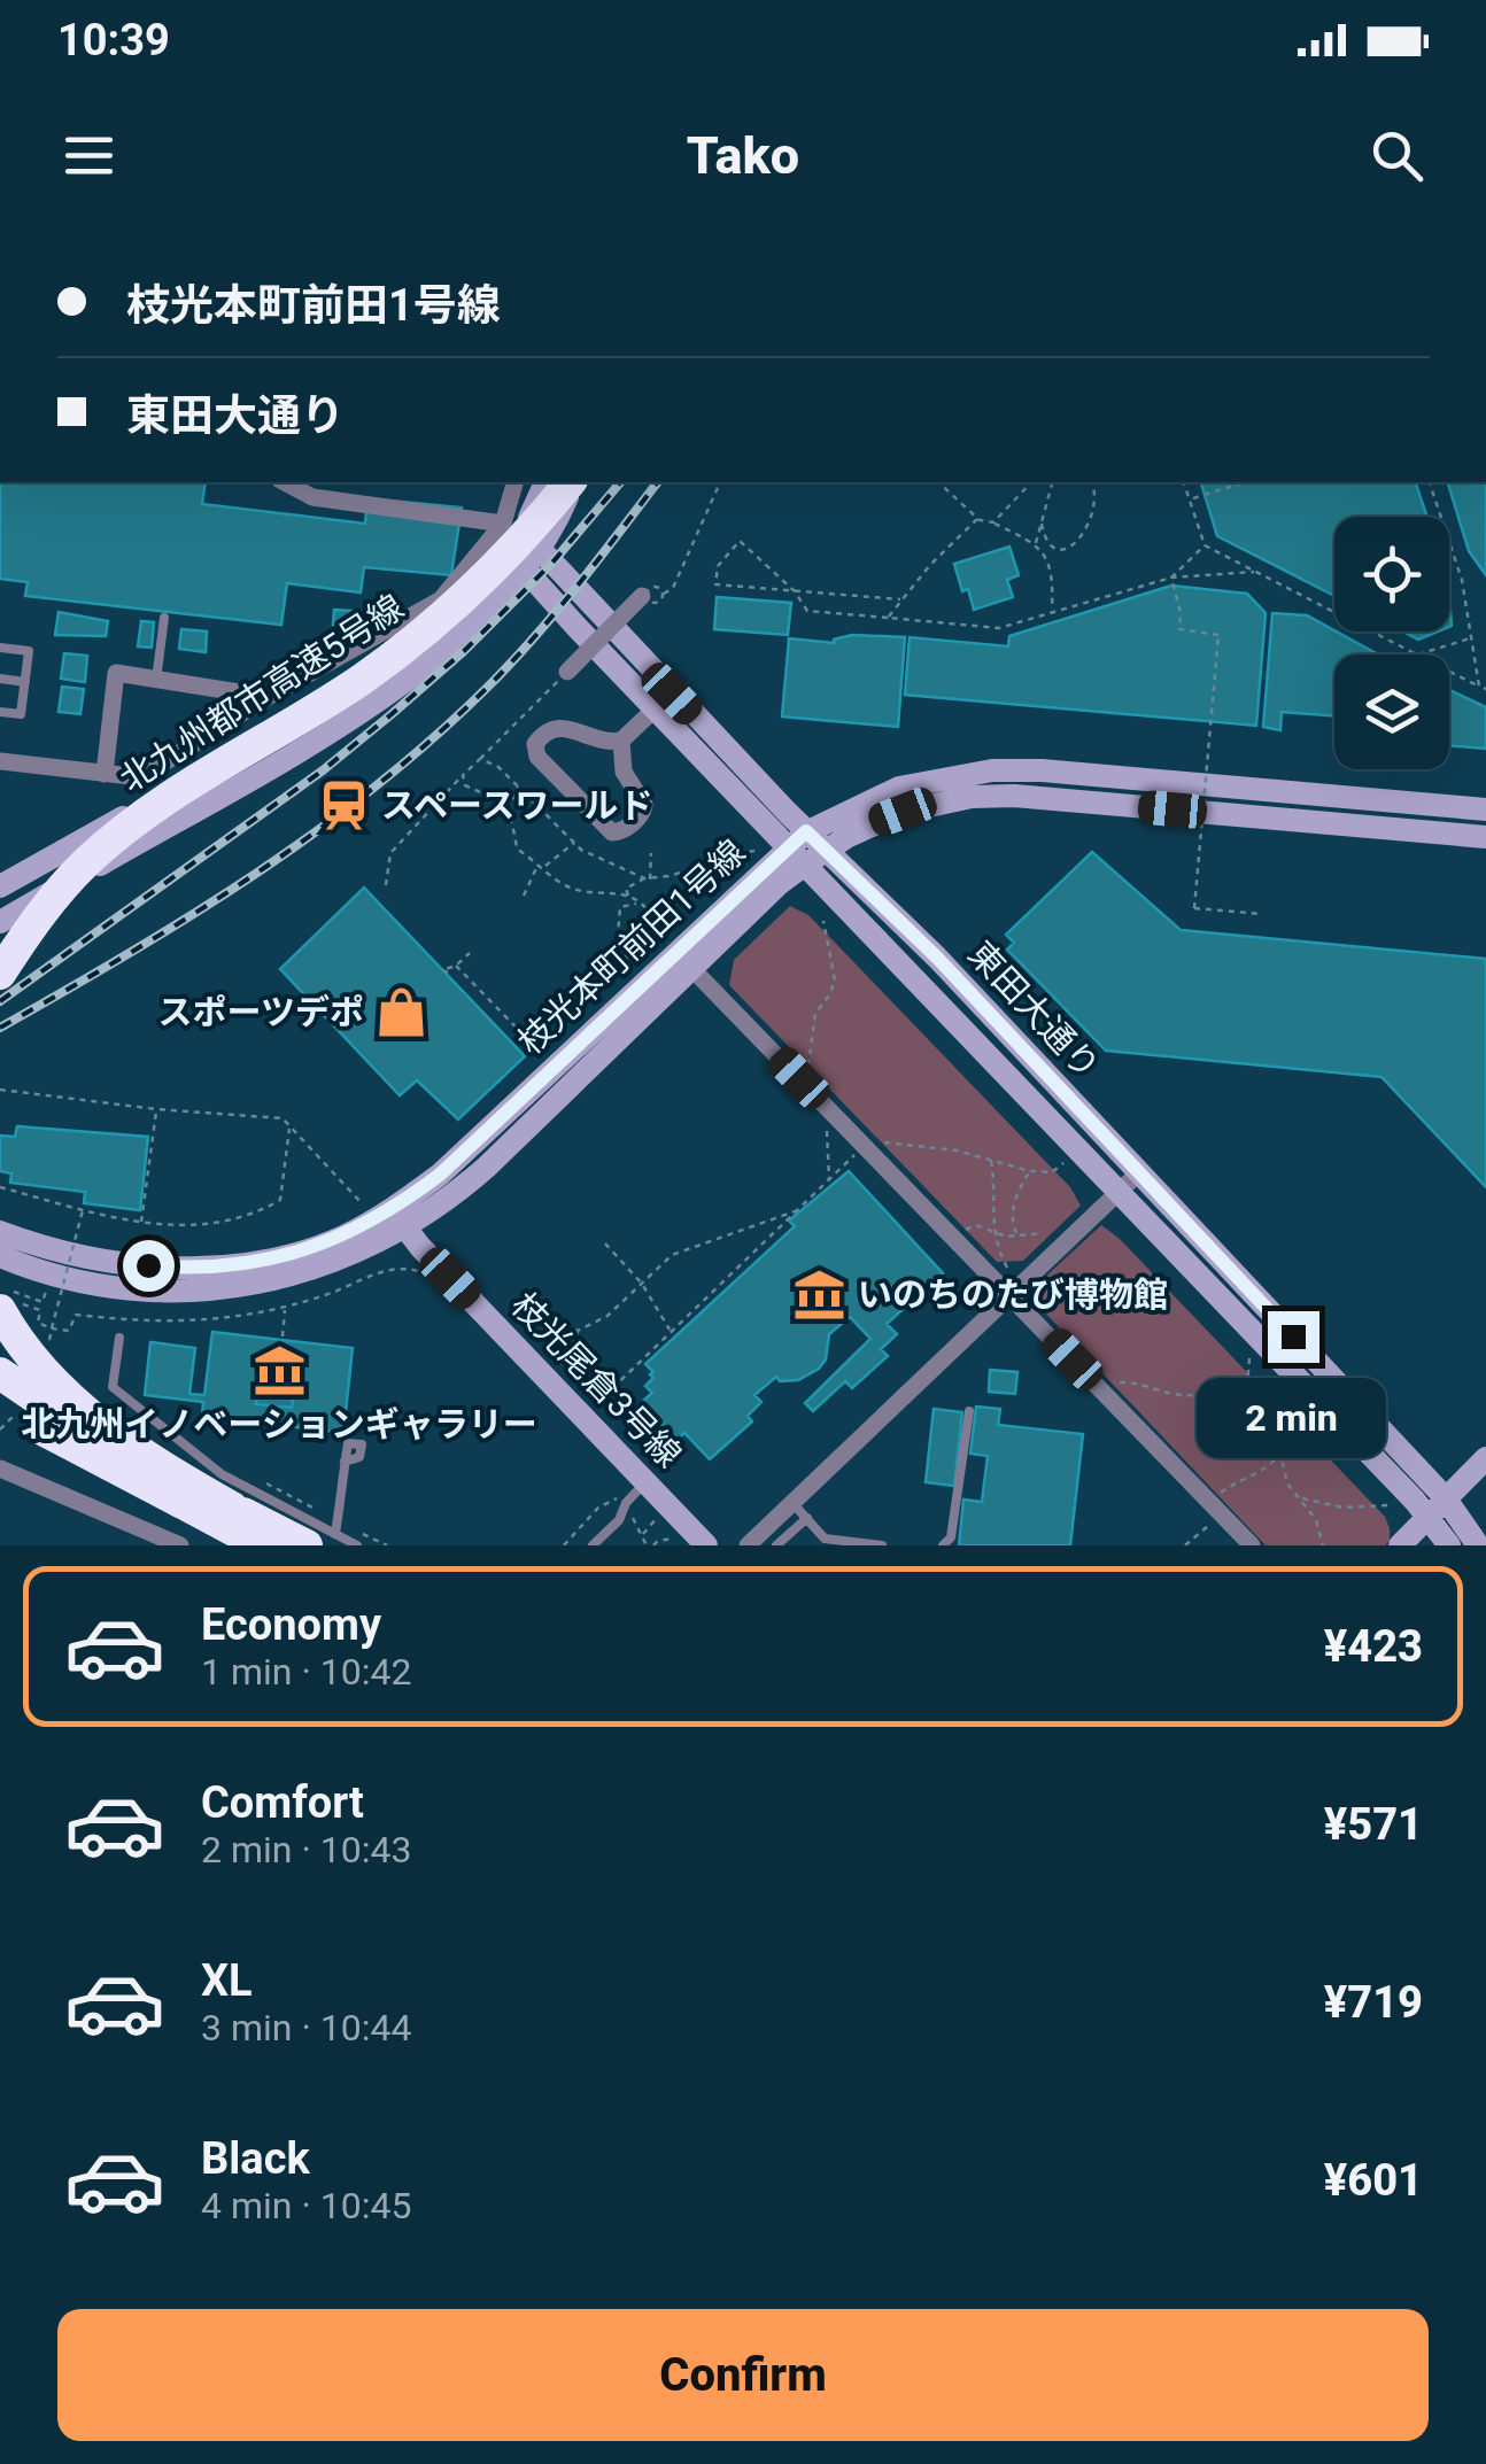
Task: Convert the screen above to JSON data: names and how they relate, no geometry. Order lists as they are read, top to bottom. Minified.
{"streets":{"highway":["北九州都市高速5号線"],"street":["枝光本町前田1号線","東田大通り","枝光尾倉3号線"]},"crossings":[["枝光本町前田1号線","東田大通り"],["枝光本町前田1号線","枝光尾倉3号線"]],"places":{"station":["スペースワールド"],"shop":["スポーツデポ"],"museum":["いのちのたび博物館","北九州イノベーションギャラリー"]},"page":{"status":"10:39","header":"Tako","banner":["枝光本町前田1号線","東田大通り"],"bubble":"2 min","list":[{"name":"Economy","note":"1 min · 10:42","value":"¥423"},{"name":"Comfort","note":"2 min · 10:43","value":"¥571"},{"name":"XL","note":"3 min · 10:44","value":"¥719"},{"name":"Black","note":"4 min · 10:45","value":"¥601"}],"buttons":"Confirm"}}
